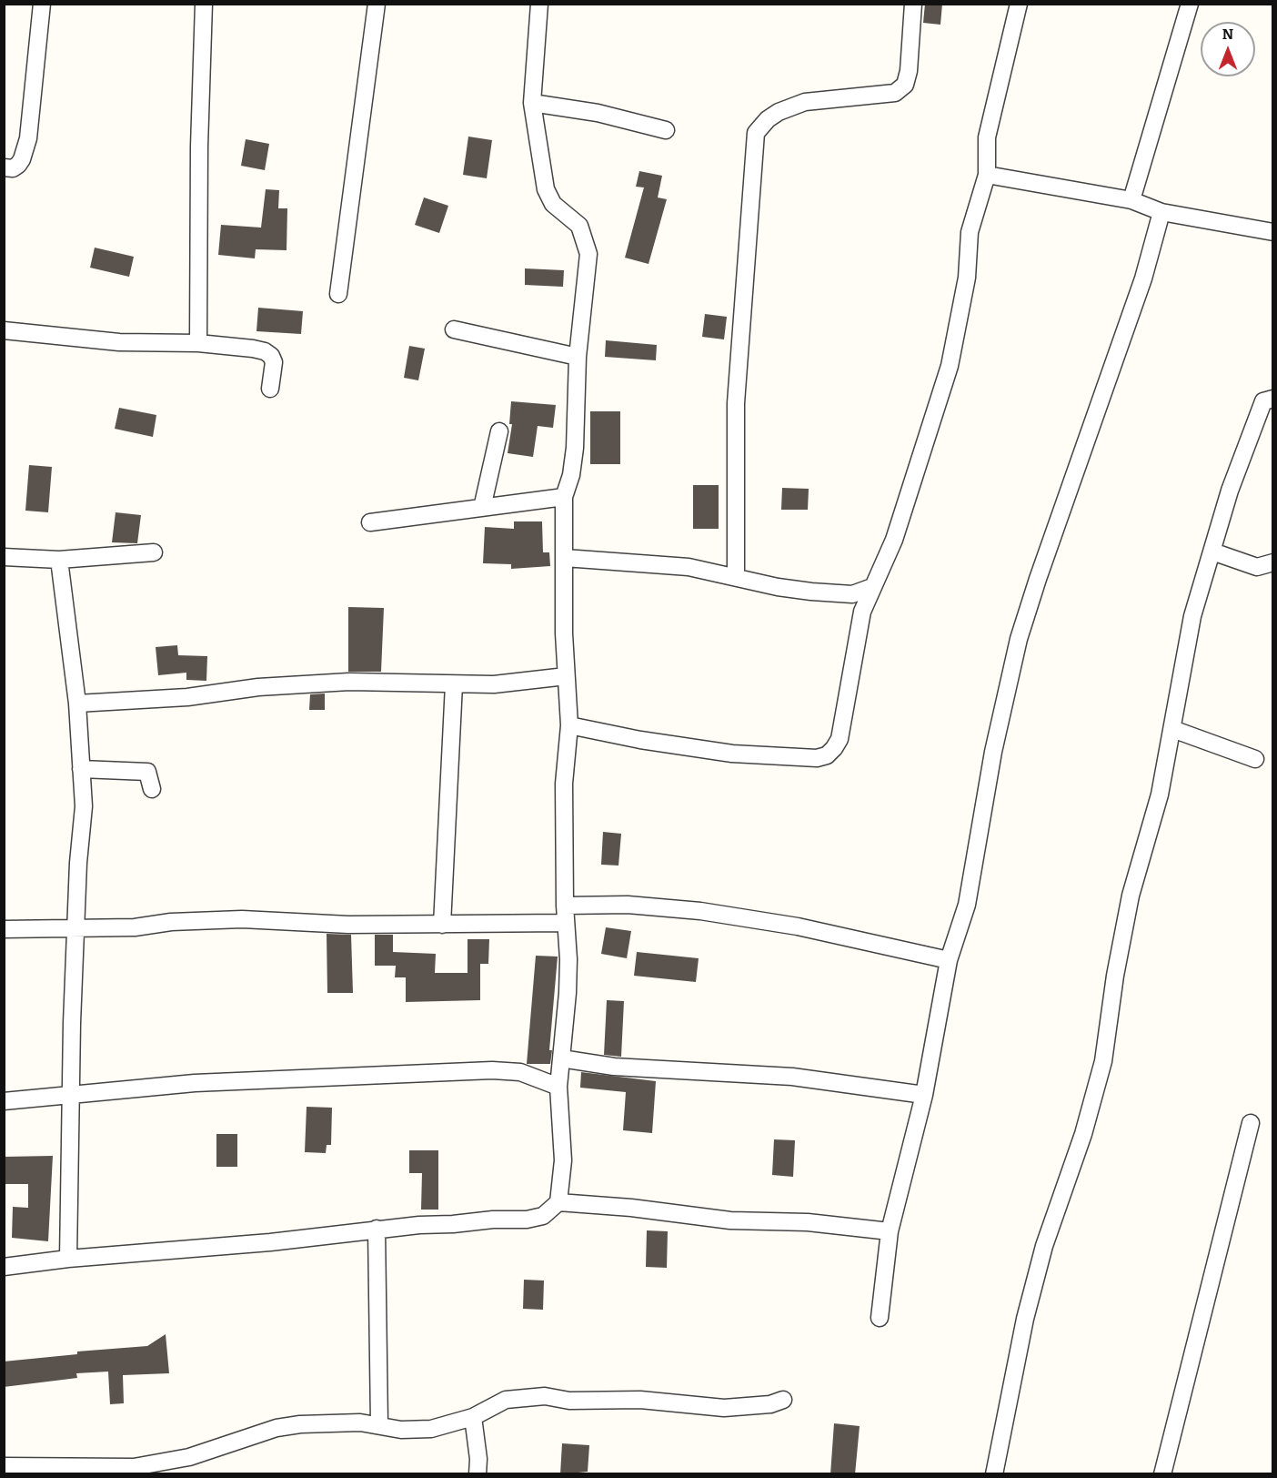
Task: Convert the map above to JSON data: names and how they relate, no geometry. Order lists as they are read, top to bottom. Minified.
{"north":"top"}
